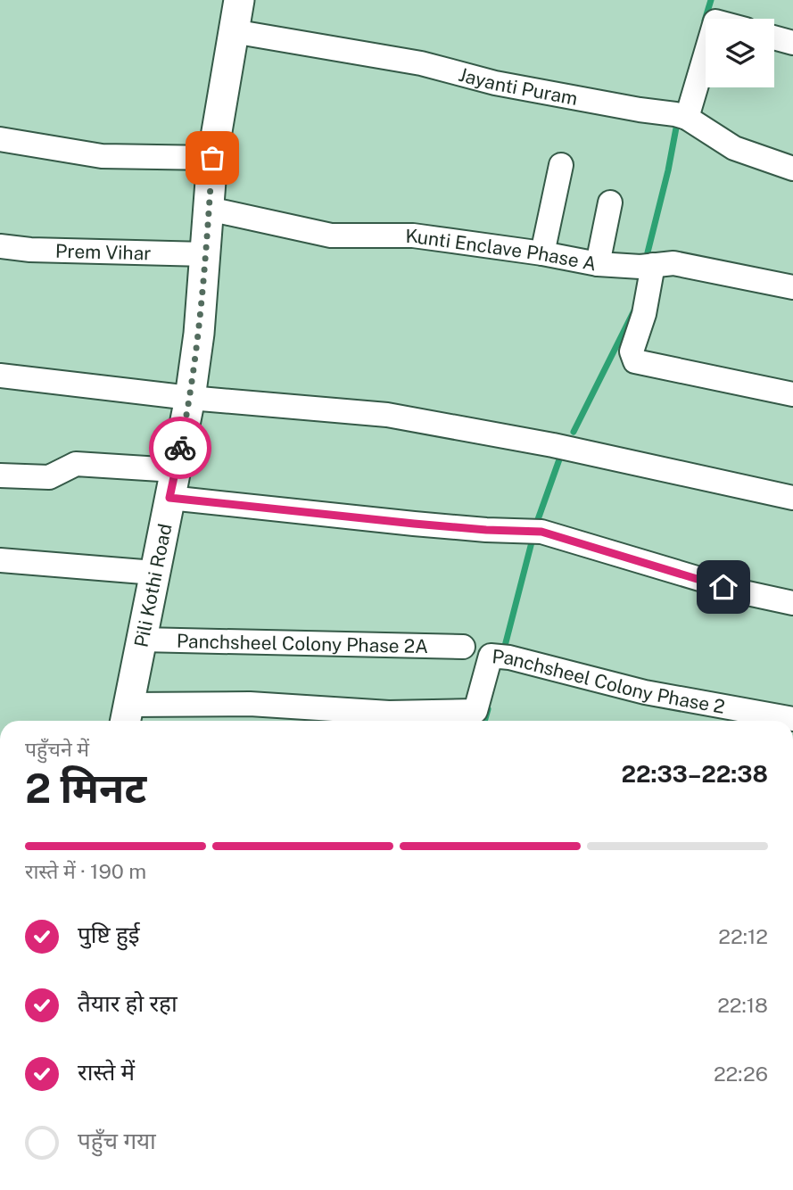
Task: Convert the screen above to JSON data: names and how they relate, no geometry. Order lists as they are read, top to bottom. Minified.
{"streets":{"street":["Jayanti Puram","Kunti Enclave Phase A","Prem Vihar","Pili Kothi Road","Panchsheel Colony Phase 2A","Panchsheel Colony Phase 2"]},"crossings":[["Jayanti Puram","Pili Kothi Road"],["Kunti Enclave Phase A","Pili Kothi Road"],["Prem Vihar","Pili Kothi Road"],["Pili Kothi Road","Panchsheel Colony Phase 2A"],["Pili Kothi Road","Panchsheel Colony Phase 2"]],"page":{"heading":["2 मिनट","पहुँचने में","22:33–22:38"],"bar":"रास्ते में · 190 m","list":[["पुष्टि हुई","22:12"],["तैयार हो रहा","22:18"],["रास्ते में","22:26"],"पहुँच गया"]}}
